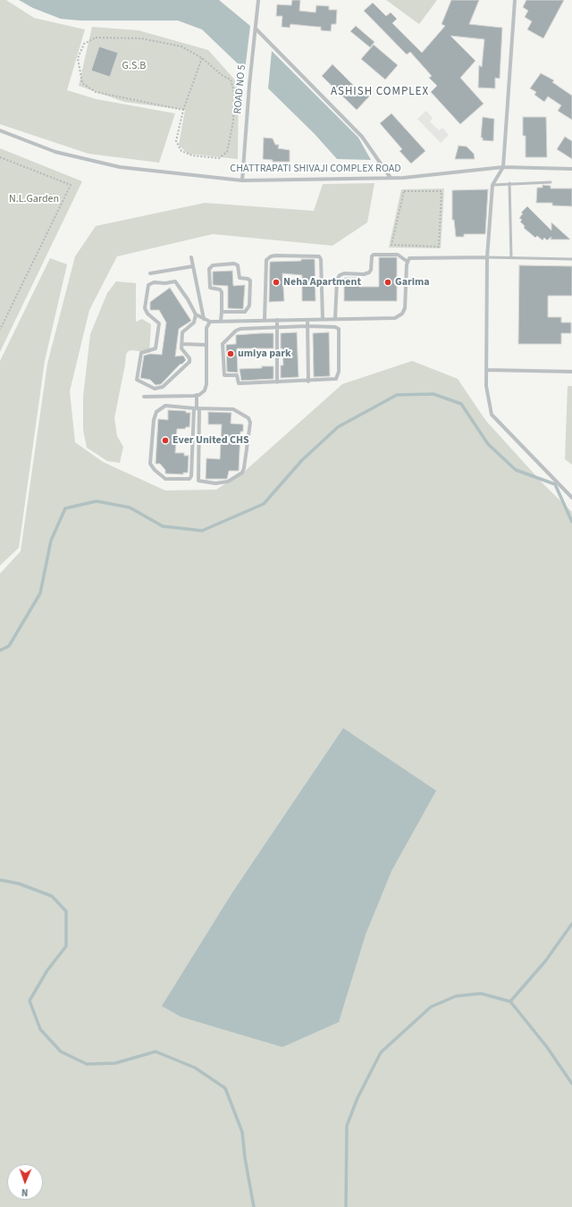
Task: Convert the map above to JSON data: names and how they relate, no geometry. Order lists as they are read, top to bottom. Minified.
{"streets":{"street":["ROAD NO 5","CHATTRAPATI SHIVAJI COMPLEX ROAD"]},"crossings":[["ROAD NO 5","CHATTRAPATI SHIVAJI COMPLEX ROAD"]],"districts":["ASHISH COMPLEX"],"parks":["G.S.B","N.L.Garden"],"places":["Neha Apartment","Garima","umiya park","Ever United CHS"],"north":"bottom"}
